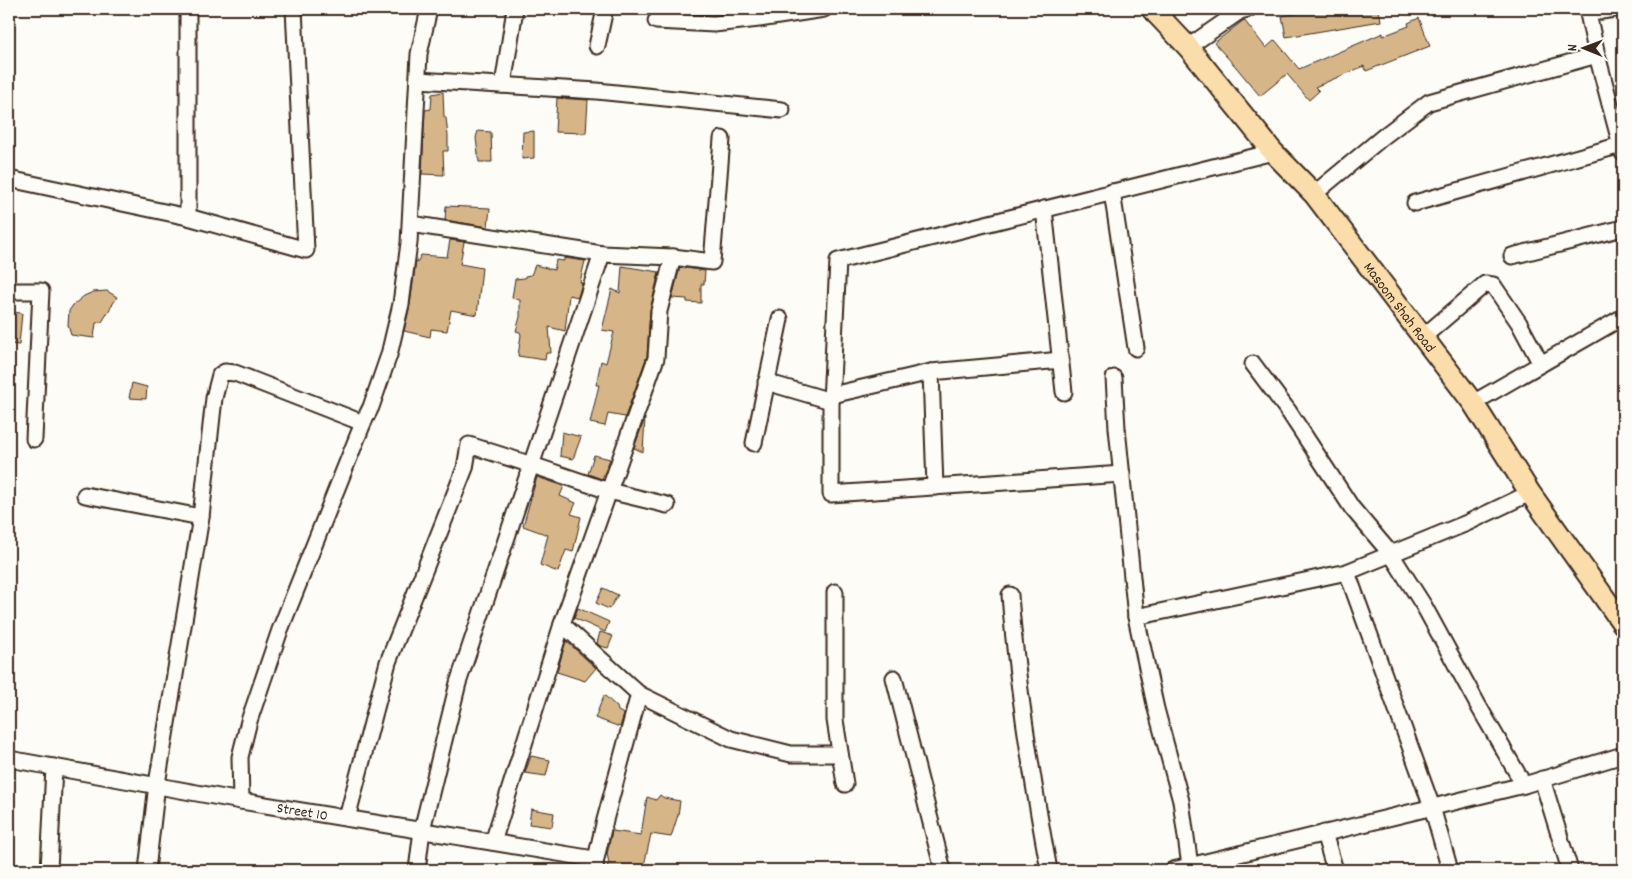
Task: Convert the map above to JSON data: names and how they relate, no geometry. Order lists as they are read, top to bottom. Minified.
{"streets":{"main road":["Masoom Shah Road"],"street":["Street 10"]},"north":"left"}
